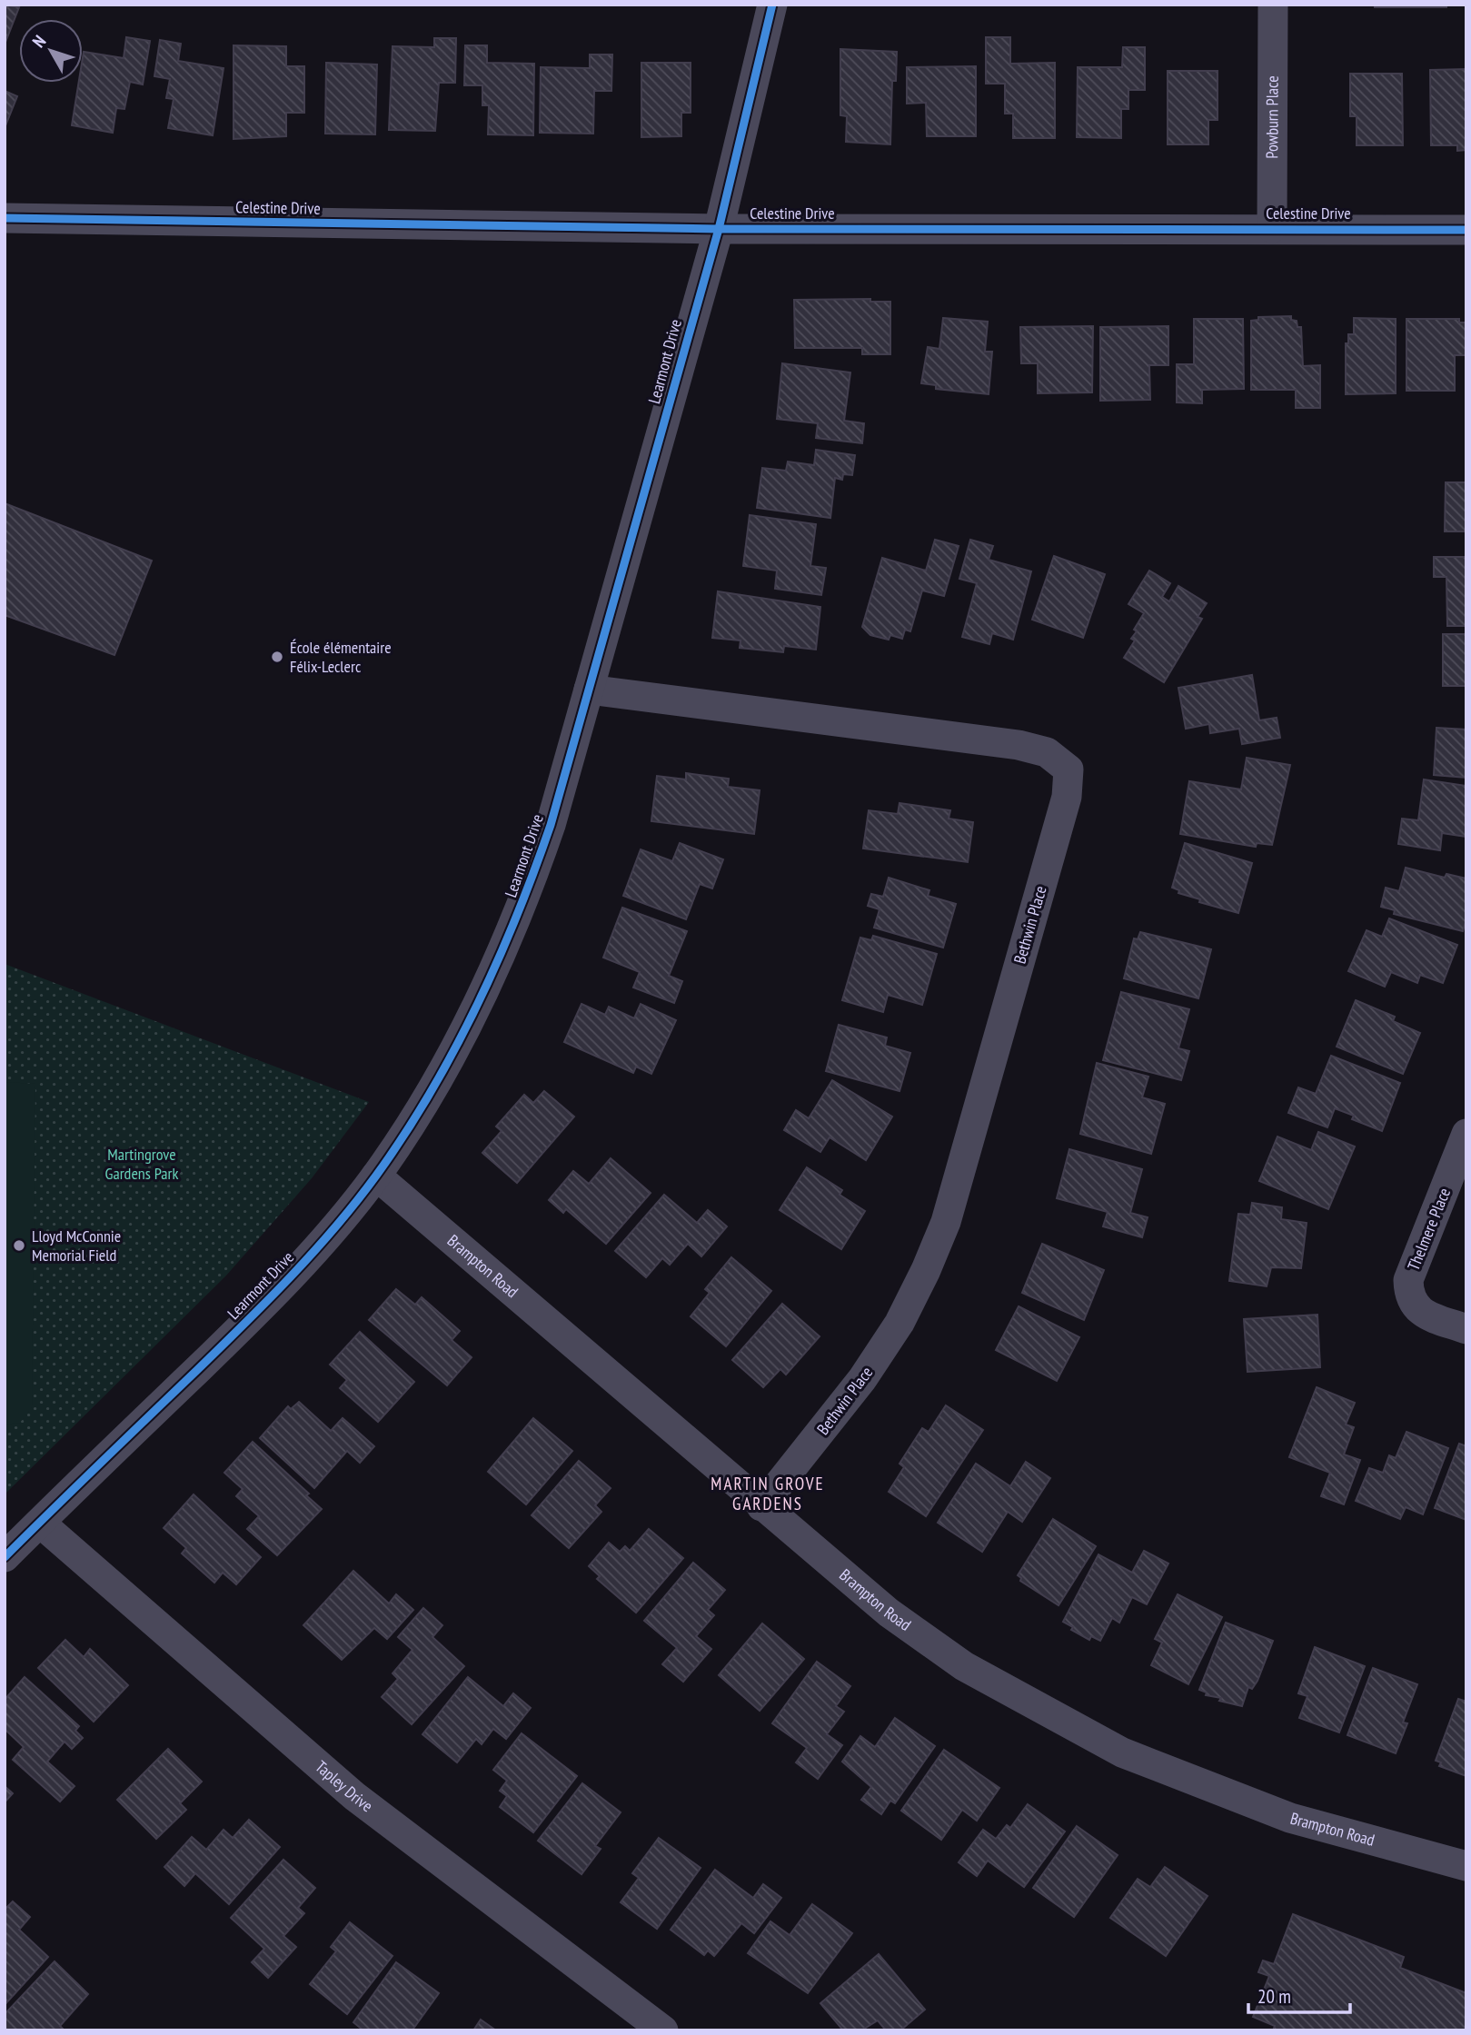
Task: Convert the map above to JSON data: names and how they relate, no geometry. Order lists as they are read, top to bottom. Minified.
{"streets":{"street":["Powburn Place","Celestine Drive","Learmont Drive","Bethwin Place","Thelmere Place","Brampton Road","Tapley Drive"]},"crossings":[["Powburn Place","Celestine Drive"],["Celestine Drive","Learmont Drive"],["Learmont Drive","Bethwin Place"],["Learmont Drive","Brampton Road"],["Learmont Drive","Tapley Drive"],["Bethwin Place","Brampton Road"]],"districts":["MARTIN GROVE GARDENS"],"parks":["Martingrove Gardens Park"],"places":["École élémentaire Félix-Leclerc","Lloyd McConnie Memorial Field"],"scale_bar":"20 m","north":"top left"}
